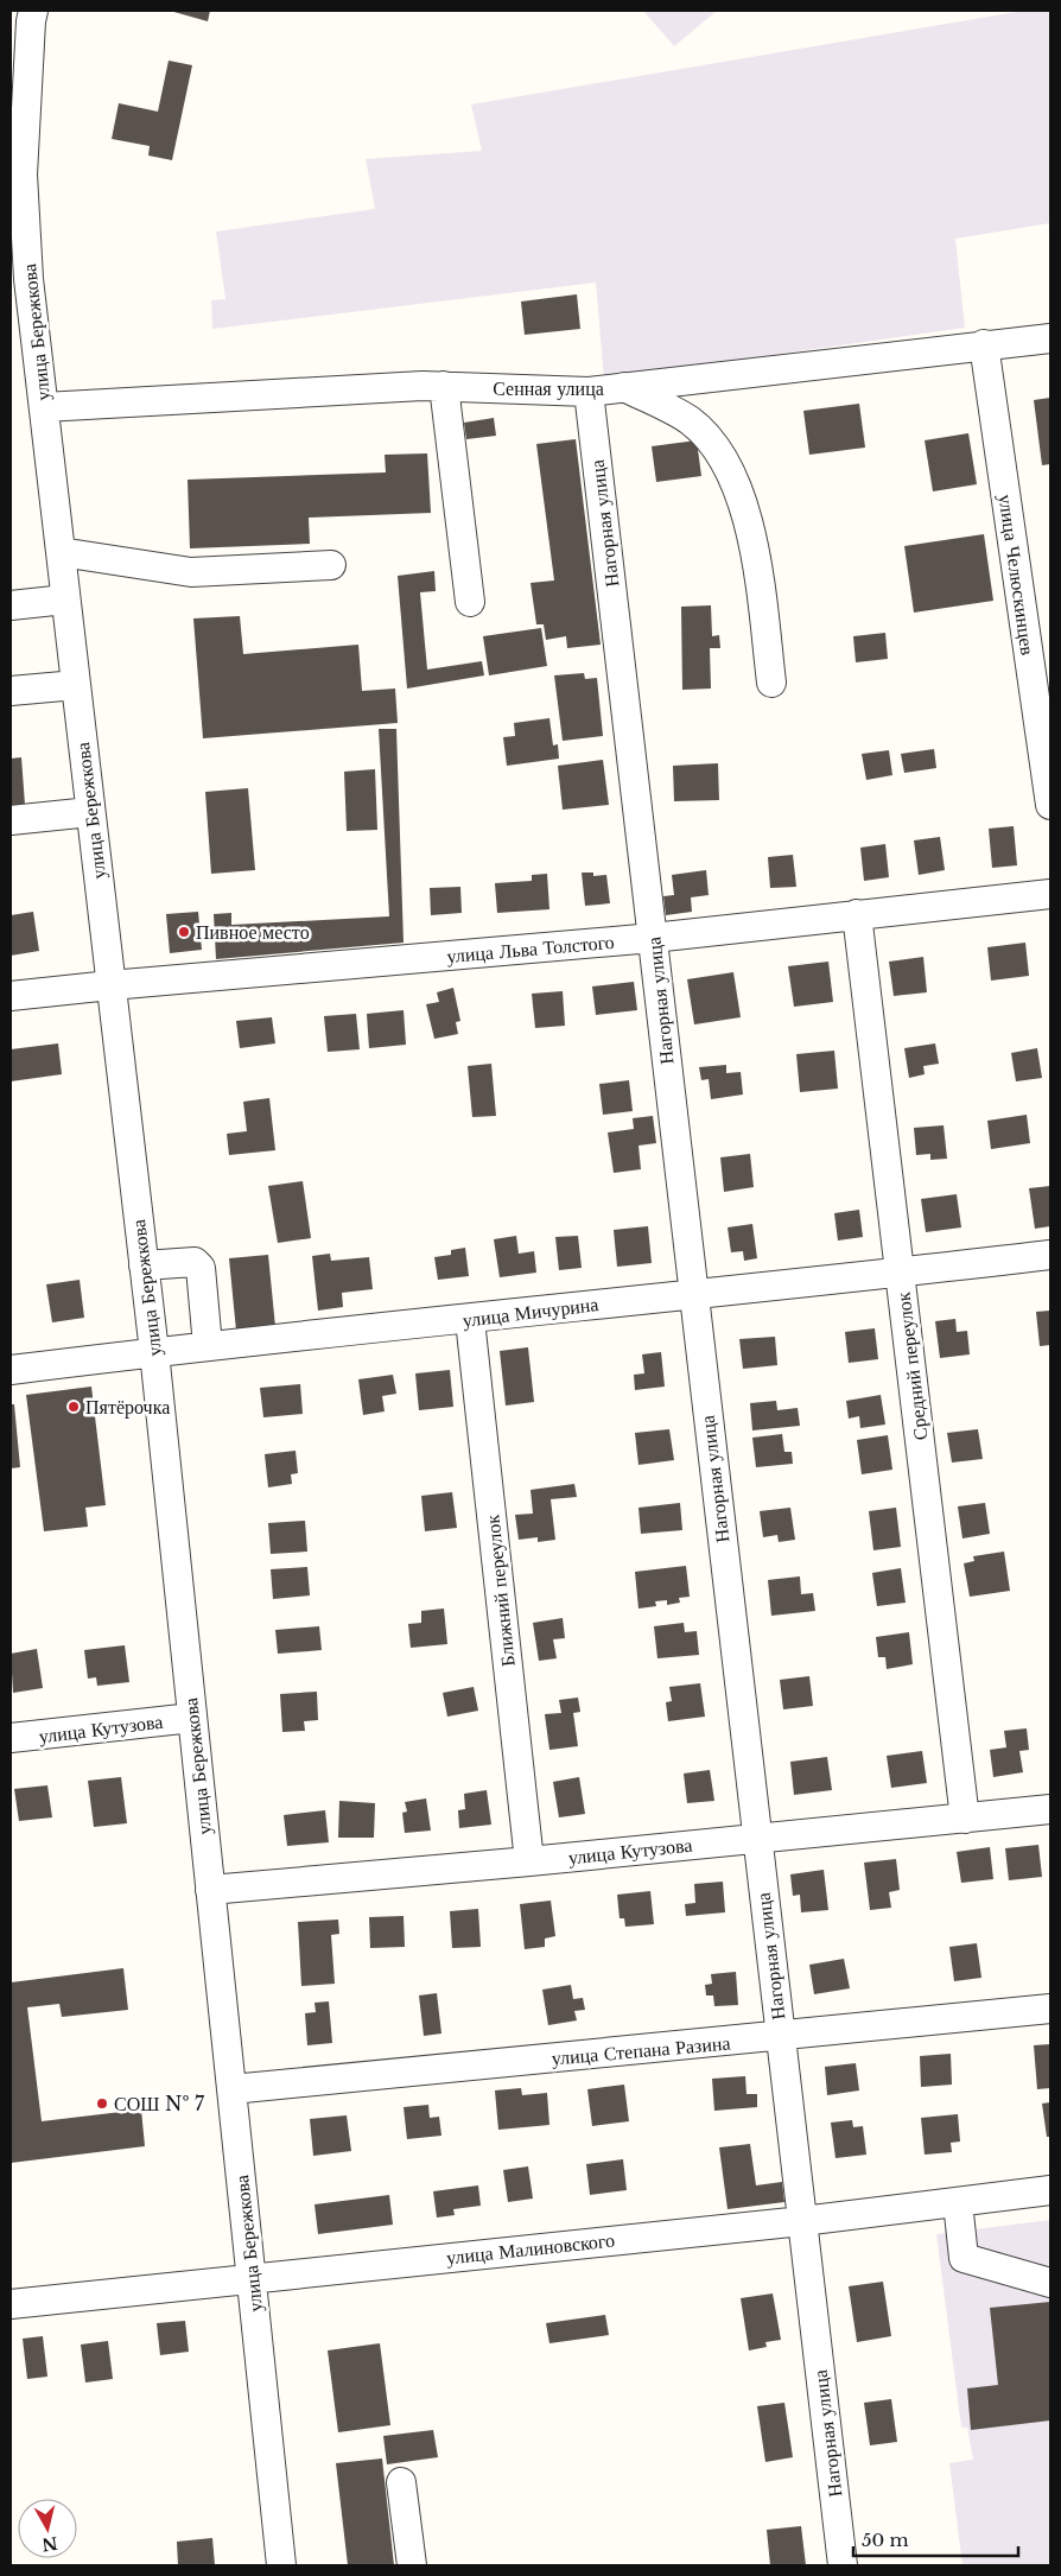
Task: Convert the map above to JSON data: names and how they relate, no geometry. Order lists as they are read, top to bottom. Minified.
{"streets":{"street":["улица Бережкова","Сенная улица","Нагорная улица","улица Челюскинцев","улица Льва Толстого","улица Мичурина","Средний переулок","Ближний переулок","улица Кутузова","улица Степана Разина","улица Малиновского"]},"crossings":[["улица Бережкова","Сенная улица"],["улица Бережкова","улица Льва Толстого"],["улица Бережкова","улица Мичурина"],["улица Бережкова","улица Кутузова"],["улица Бережкова","улица Степана Разина"],["улица Бережкова","улица Малиновского"],["Сенная улица","Нагорная улица"],["Сенная улица","улица Челюскинцев"],["Нагорная улица","улица Льва Толстого"],["Нагорная улица","улица Мичурина"],["Нагорная улица","улица Кутузова"],["Нагорная улица","улица Степана Разина"],["Нагорная улица","улица Малиновского"],["улица Льва Толстого","Средний переулок"],["улица Мичурина","Средний переулок"],["улица Мичурина","Ближний переулок"],["Средний переулок","улица Кутузова"],["Ближний переулок","улица Кутузова"]],"places":["Пивное место","Пятёрочка","СОШ № 7"],"scale_bar":"50 m","north":"bottom"}
